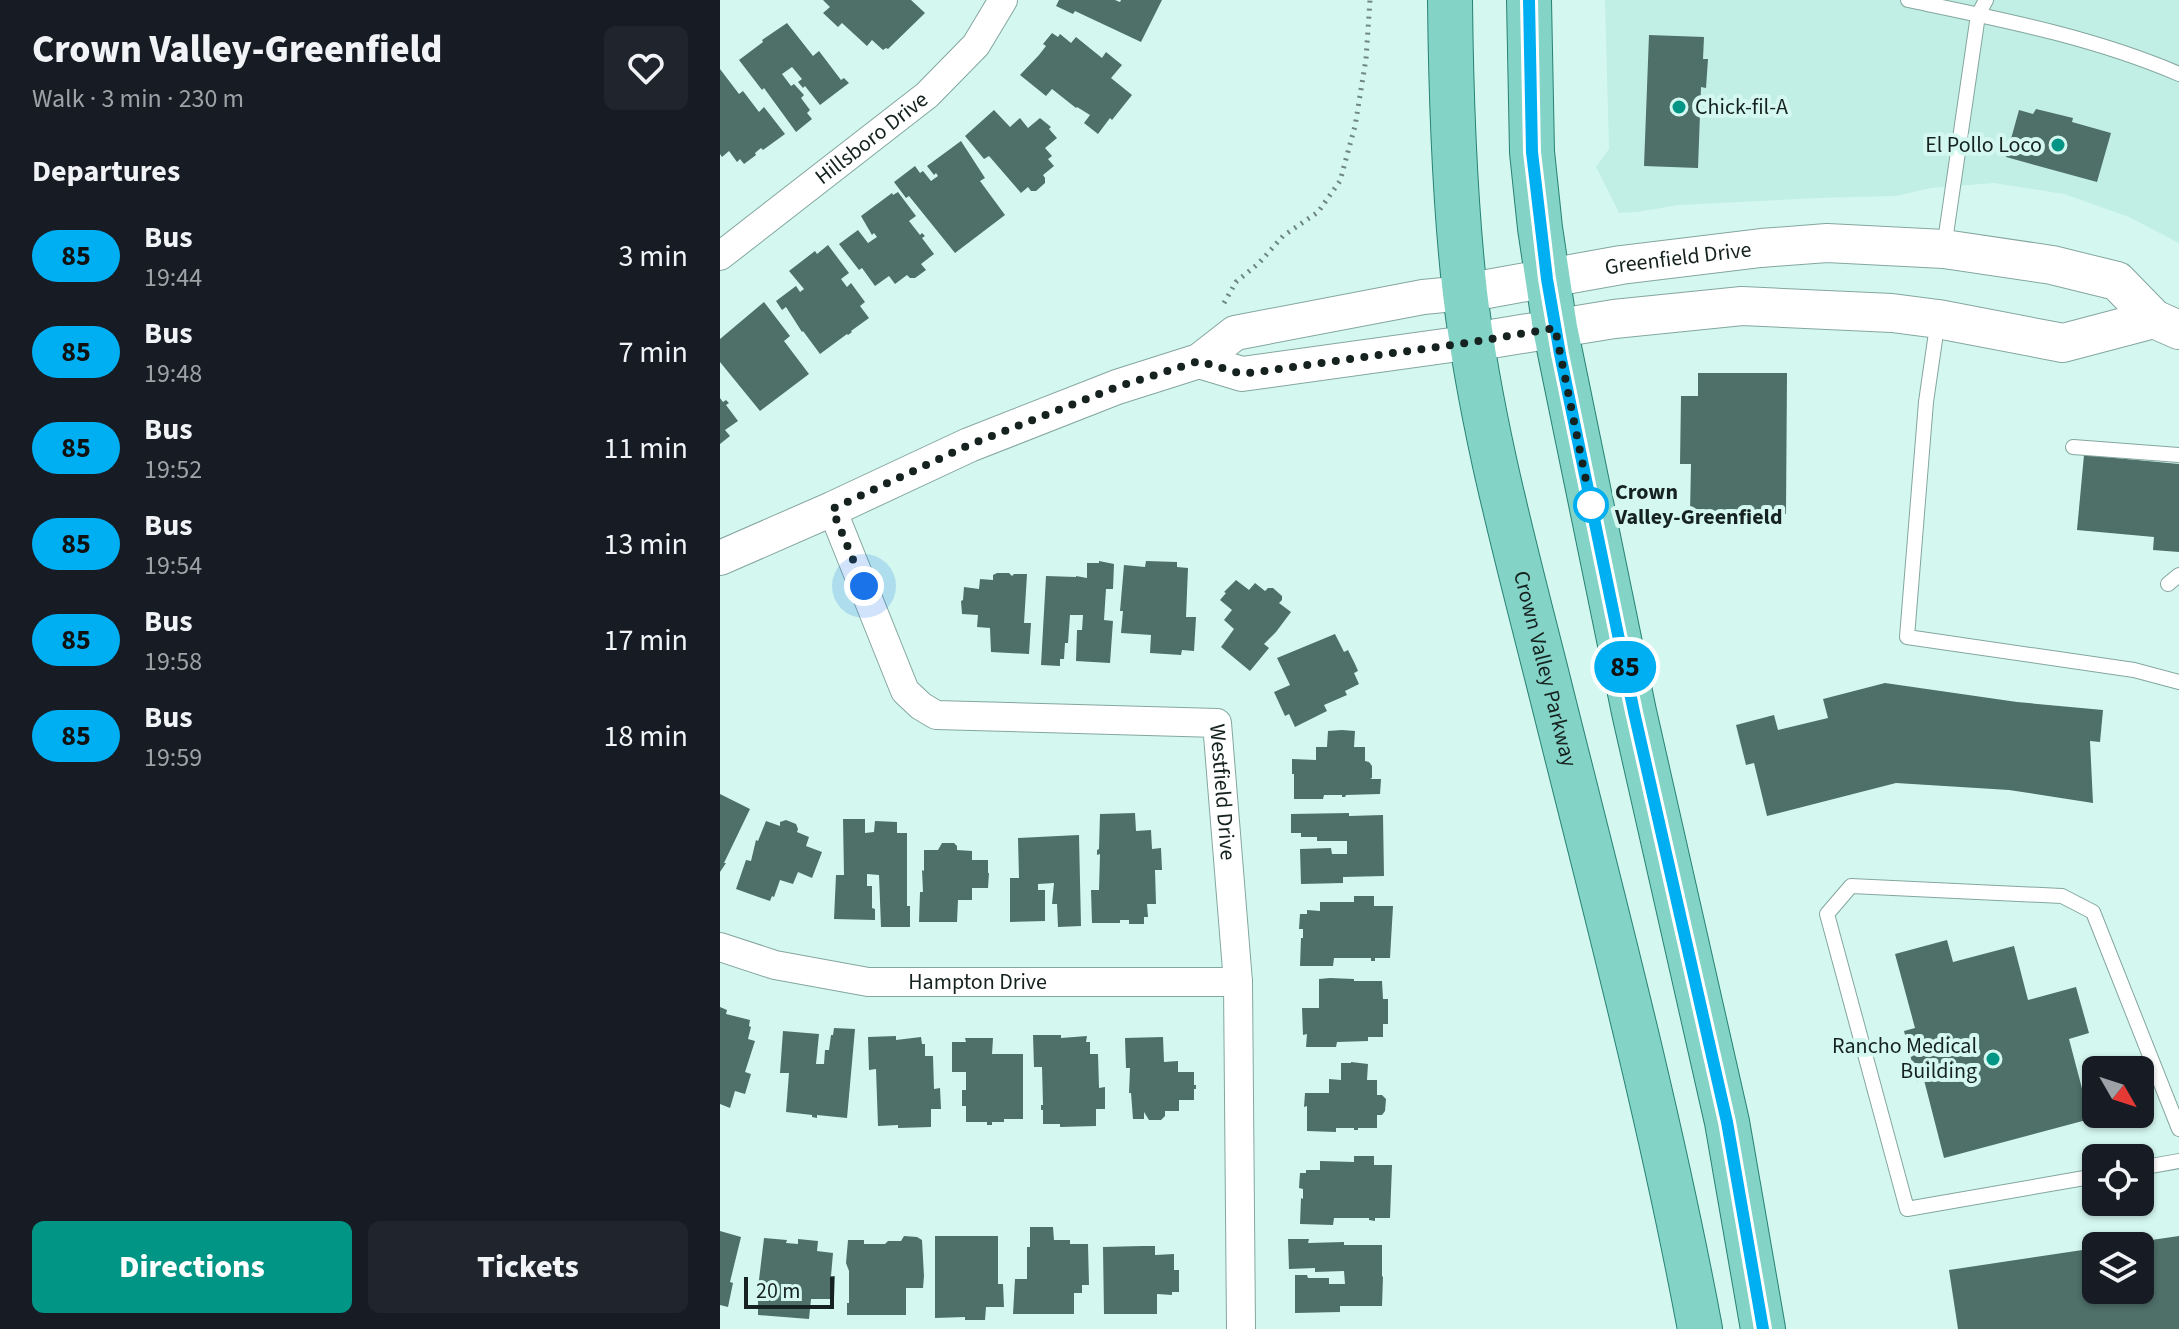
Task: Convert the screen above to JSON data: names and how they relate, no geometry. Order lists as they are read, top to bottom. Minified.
{"streets":{"main road":["Greenfield Drive","Crown Valley Parkway"],"street":["Hillsboro Drive","Westfield Drive","Hampton Drive"]},"crossings":[["Greenfield Drive","Crown Valley Parkway"],["Greenfield Drive","Westfield Drive"],["Westfield Drive","Hampton Drive"]],"places":["Chick-fil-A","El Pollo Loco","Crown Valley-Greenfield","Rancho Medical Building"],"lines":["bus line 85"],"scale_bar":"20 m","north":"bottom right","page":{"heading":[["Crown Valley-Greenfield","Walk · 3 min · 230 m"],"Departures"],"on_map":"85","list":[{"mark":"85","name":"Bus","note":"19:44","value":"3 min"},{"mark":"85","name":"Bus","note":"19:48","value":"7 min"},{"mark":"85","name":"Bus","note":"19:52","value":"11 min"},{"mark":"85","name":"Bus","note":"19:54","value":"13 min"},{"mark":"85","name":"Bus","note":"19:58","value":"17 min"},{"mark":"85","name":"Bus","note":"19:59","value":"18 min"}],"buttons":["Directions","Tickets"],"scale":"20 m"}}
